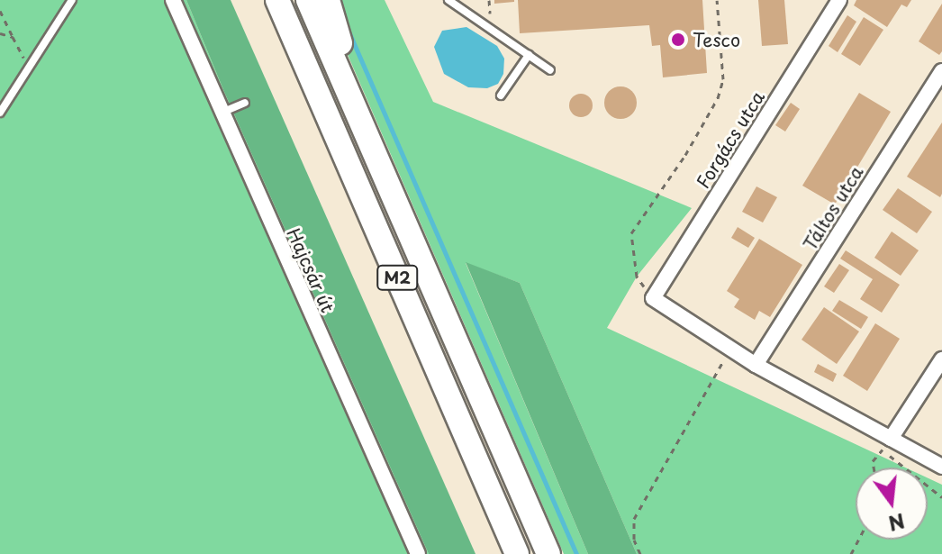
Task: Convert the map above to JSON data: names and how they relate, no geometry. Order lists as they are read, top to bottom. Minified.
{"streets":{"highway":["M2"],"street":["Forgács utca","Táltos utca","Hajcsár út"]},"places":["Tesco"],"north":"bottom"}
